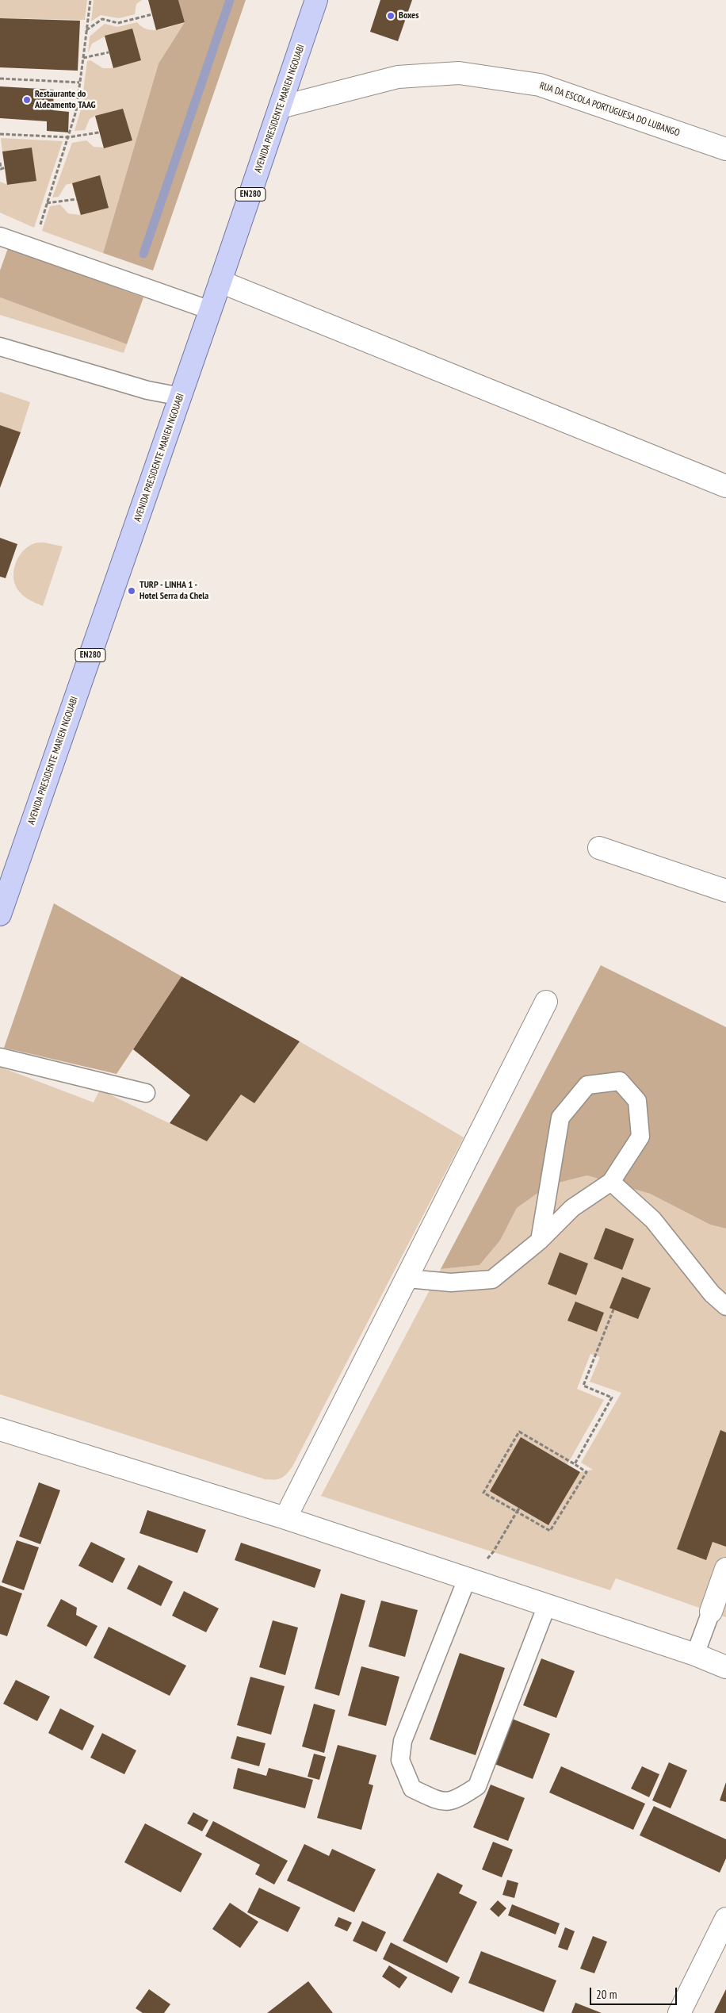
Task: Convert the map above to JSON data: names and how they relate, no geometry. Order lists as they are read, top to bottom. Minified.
{"streets":{"main road":["AVENIDA PRESIDENTE MARIEN NGOUABI","EN280"],"street":["RUA DA ESCOLA PORTUGUESA DO LUBANGO"]},"crossings":[["AVENIDA PRESIDENTE MARIEN NGOUABI","RUA DA ESCOLA PORTUGUESA DO LUBANGO"]],"places":["Boxes","Restaurante do Aldeamento TAAG","TURP - LINHA 1 - Hotel Serra da Chela"],"scale_bar":"20 m"}
